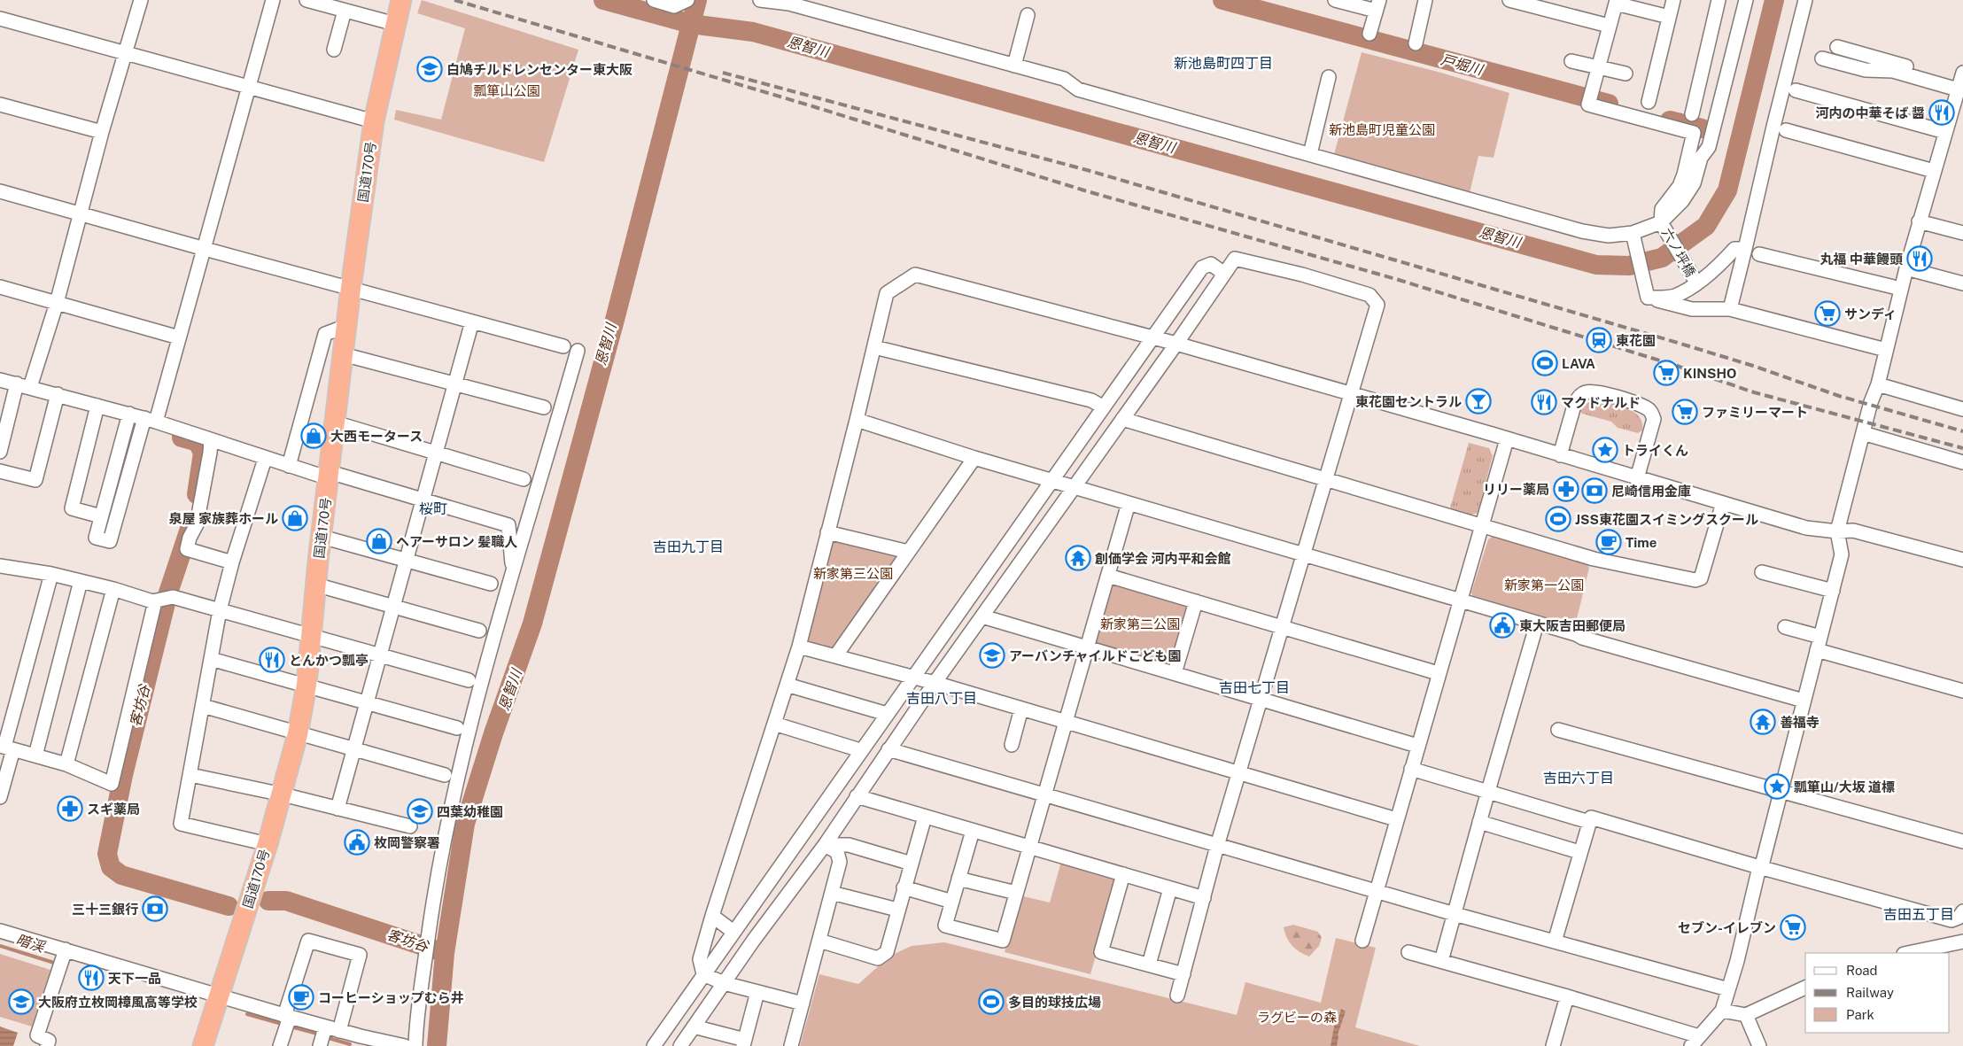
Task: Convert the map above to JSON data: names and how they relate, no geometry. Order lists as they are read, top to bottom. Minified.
{"streets":{"highway":["国道170号"],"street":["六ノ坪橋"]},"districts":["新池島町四丁目","桜町","吉田九丁目","吉田七丁目","吉田八丁目","吉田六丁目","吉田五丁目"],"water":["恩智川","戸堀川","客坊谷","暗渓"],"parks":["瓢箪山公園","新池島町児童公園","新家第三公園","新家第一公園","新家第二公園","ラグビーの森"],"places":{"school or university":["白鳩チルドレンセンター東大阪","アーバンチャイルドこども園","四葉幼稚園","大阪府立枚岡樟風高等学校"],"restaurant":["河内の中華そば 醤","丸福 中華饅頭","マクドナルド","とんかつ瓢亭","天下一品"],"supermarket":["サンディ","KINSHO","ファミリーマート","セブン-イレブン"],"station":["東花園"],"sports":["LAVA","JSS東花園スイミングスクール","多目的球技広場"],"bar":["東花園セントラル"],"shop":["大西モータース","泉屋 家族葬ホール","ヘアーサロン 髪職人"],"place":["トライくん","瓢箪山/大坂 道標"],"pharmacy":["リリー薬局","スギ薬局"],"bank":["尼崎信用金庫","三十三銀行"],"cafe":["Time","コーヒーショップむら井"],"temple":["創価学会 河内平和会館","善福寺"],"public building":["東大阪吉田郵便局","枚岡警察署"]},"legend":["Road","Railway","Park"]}
